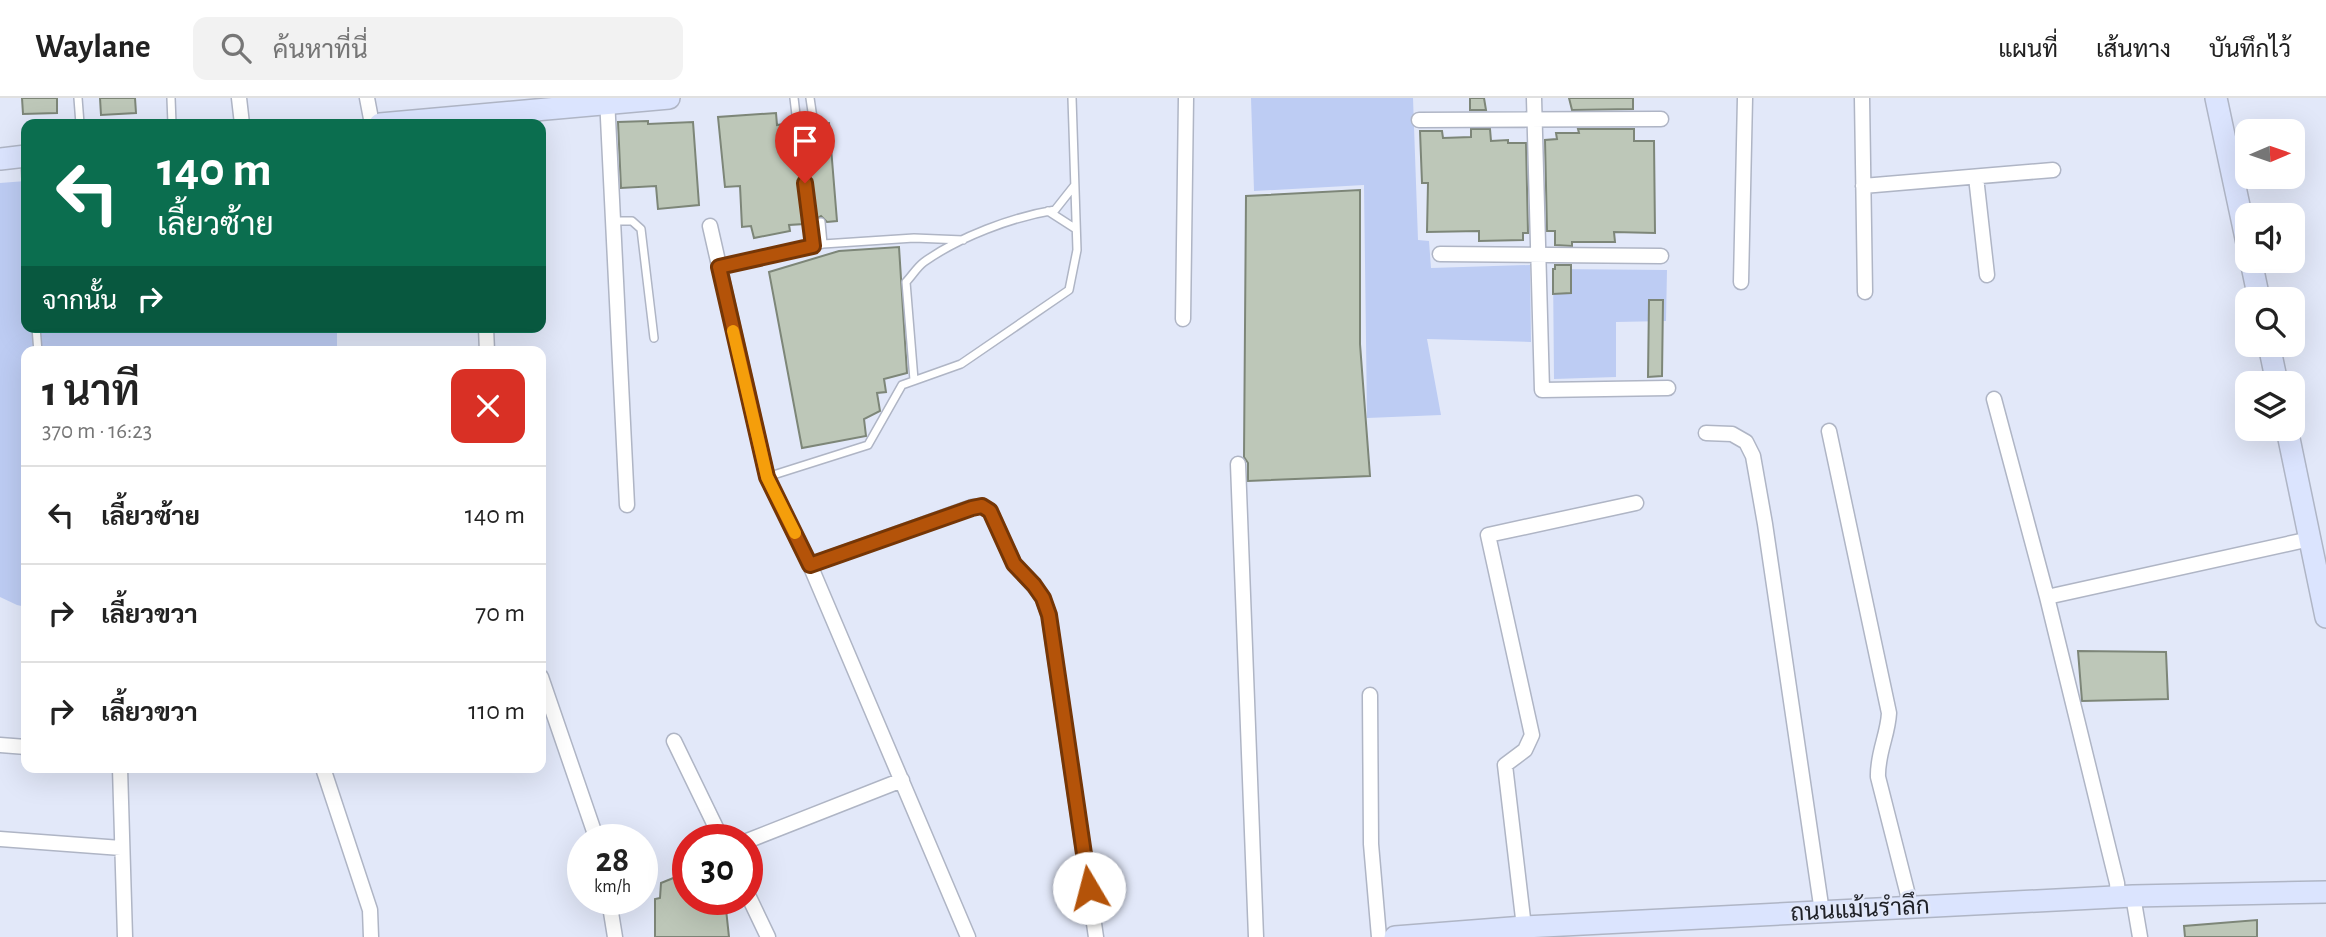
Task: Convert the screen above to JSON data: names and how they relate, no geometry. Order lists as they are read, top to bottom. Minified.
{"streets":{"street":["ถนนแม้นรำลึก"]},"north":"right","page":{"header":"Waylane","search":"ค้นหาที่นี่","nav":["แผนที่","เส้นทาง","บันทึกไว้"],"turn":["140 m","เลี้ยวซ้าย"],"then":"จากนั้น","heading":["1 นาที","370 m · 16:23"],"list":[{"name":"เลี้ยวซ้าย","value":"140 m"},{"name":"เลี้ยวขวา","value":"70 m"},{"name":"เลี้ยวขวา","value":"110 m"}],"speed":"28 km/h","limit":"30"}}
